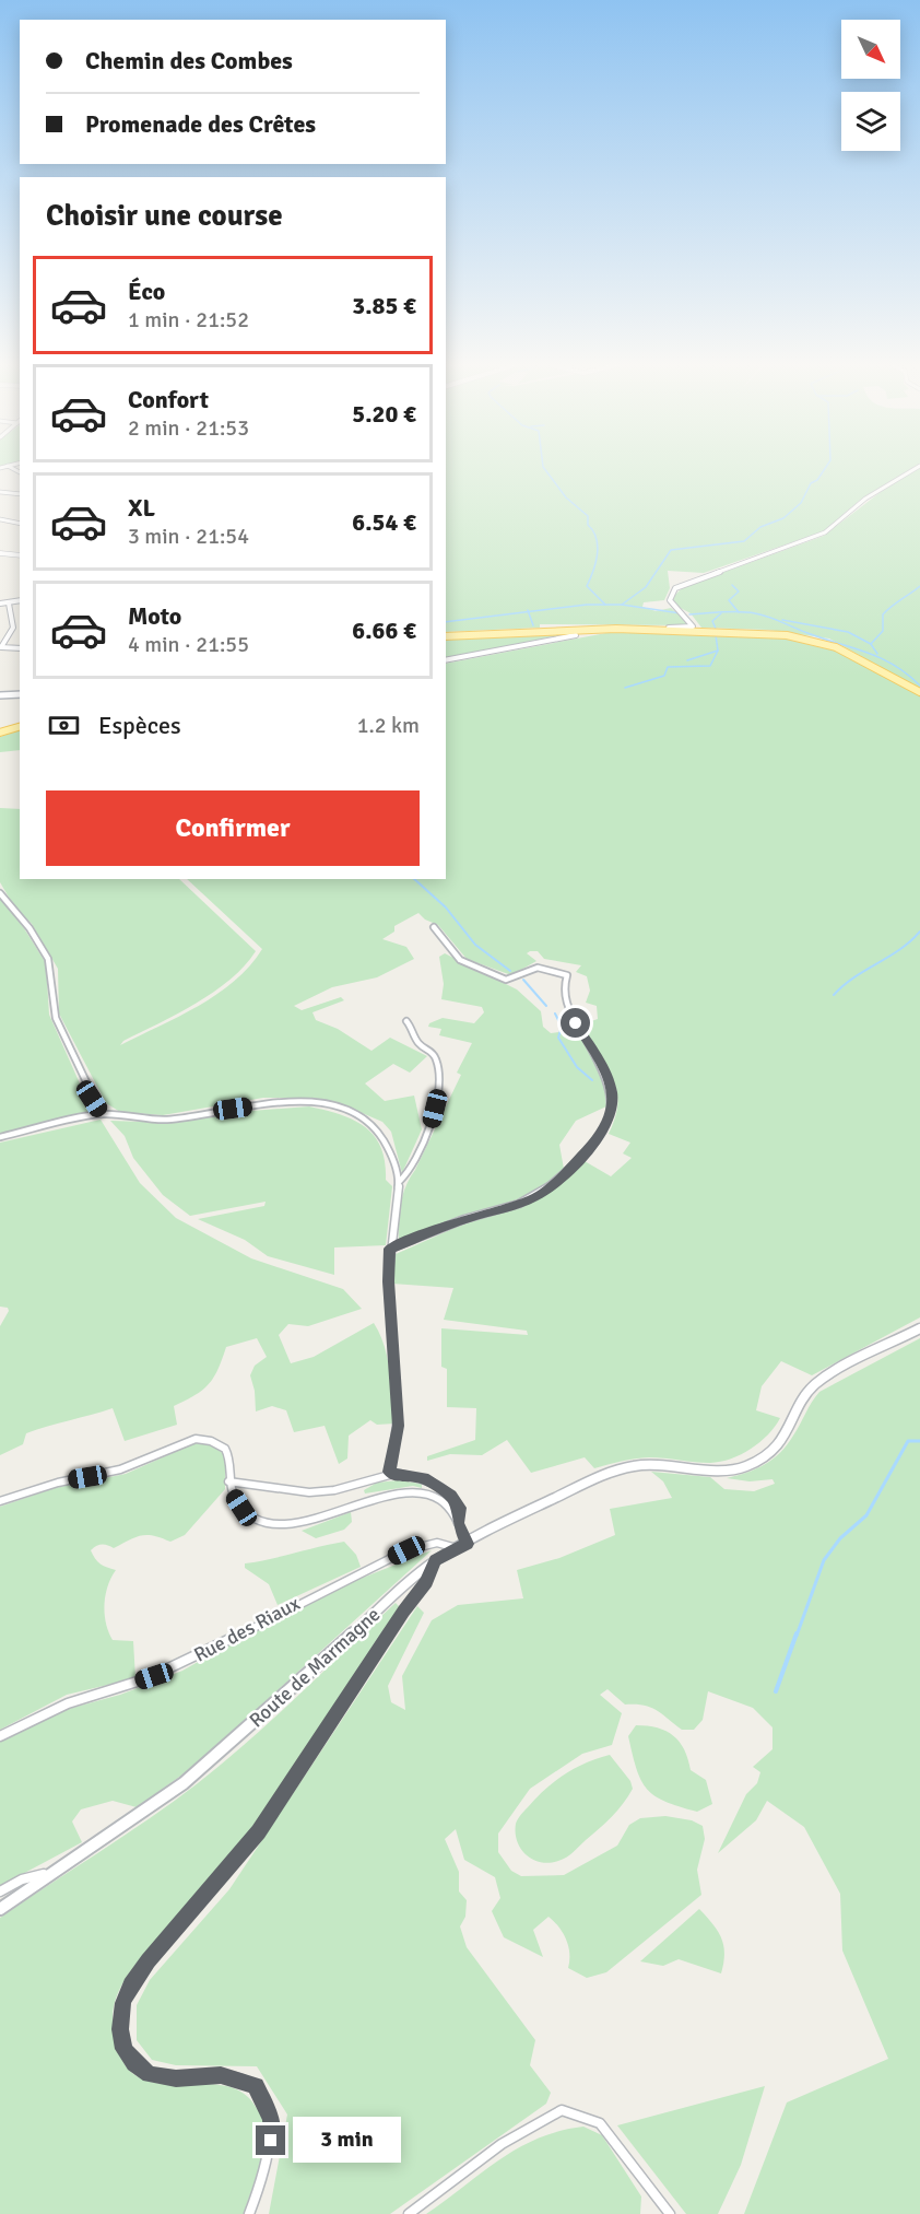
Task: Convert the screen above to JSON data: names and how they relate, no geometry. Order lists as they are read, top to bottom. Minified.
{"streets":{"street":["Rue des Riaux","Route de Marmagne"]},"crossings":[["Rue des Riaux","Route de Marmagne"]],"north":"bottom right","page":{"banner":["Chemin des Combes","Promenade des Crêtes"],"heading":"Choisir une course","list":[{"name":"Éco","note":"1 min · 21:52","value":"3.85 €"},{"name":"Confort","note":"2 min · 21:53","value":"5.20 €"},{"name":"XL","note":"3 min · 21:54","value":"6.54 €"},{"name":"Moto","note":"4 min · 21:55","value":"6.66 €"}],"pay":["Espèces","1.2 km"],"buttons":"Confirmer","bubble":"3 min"}}
